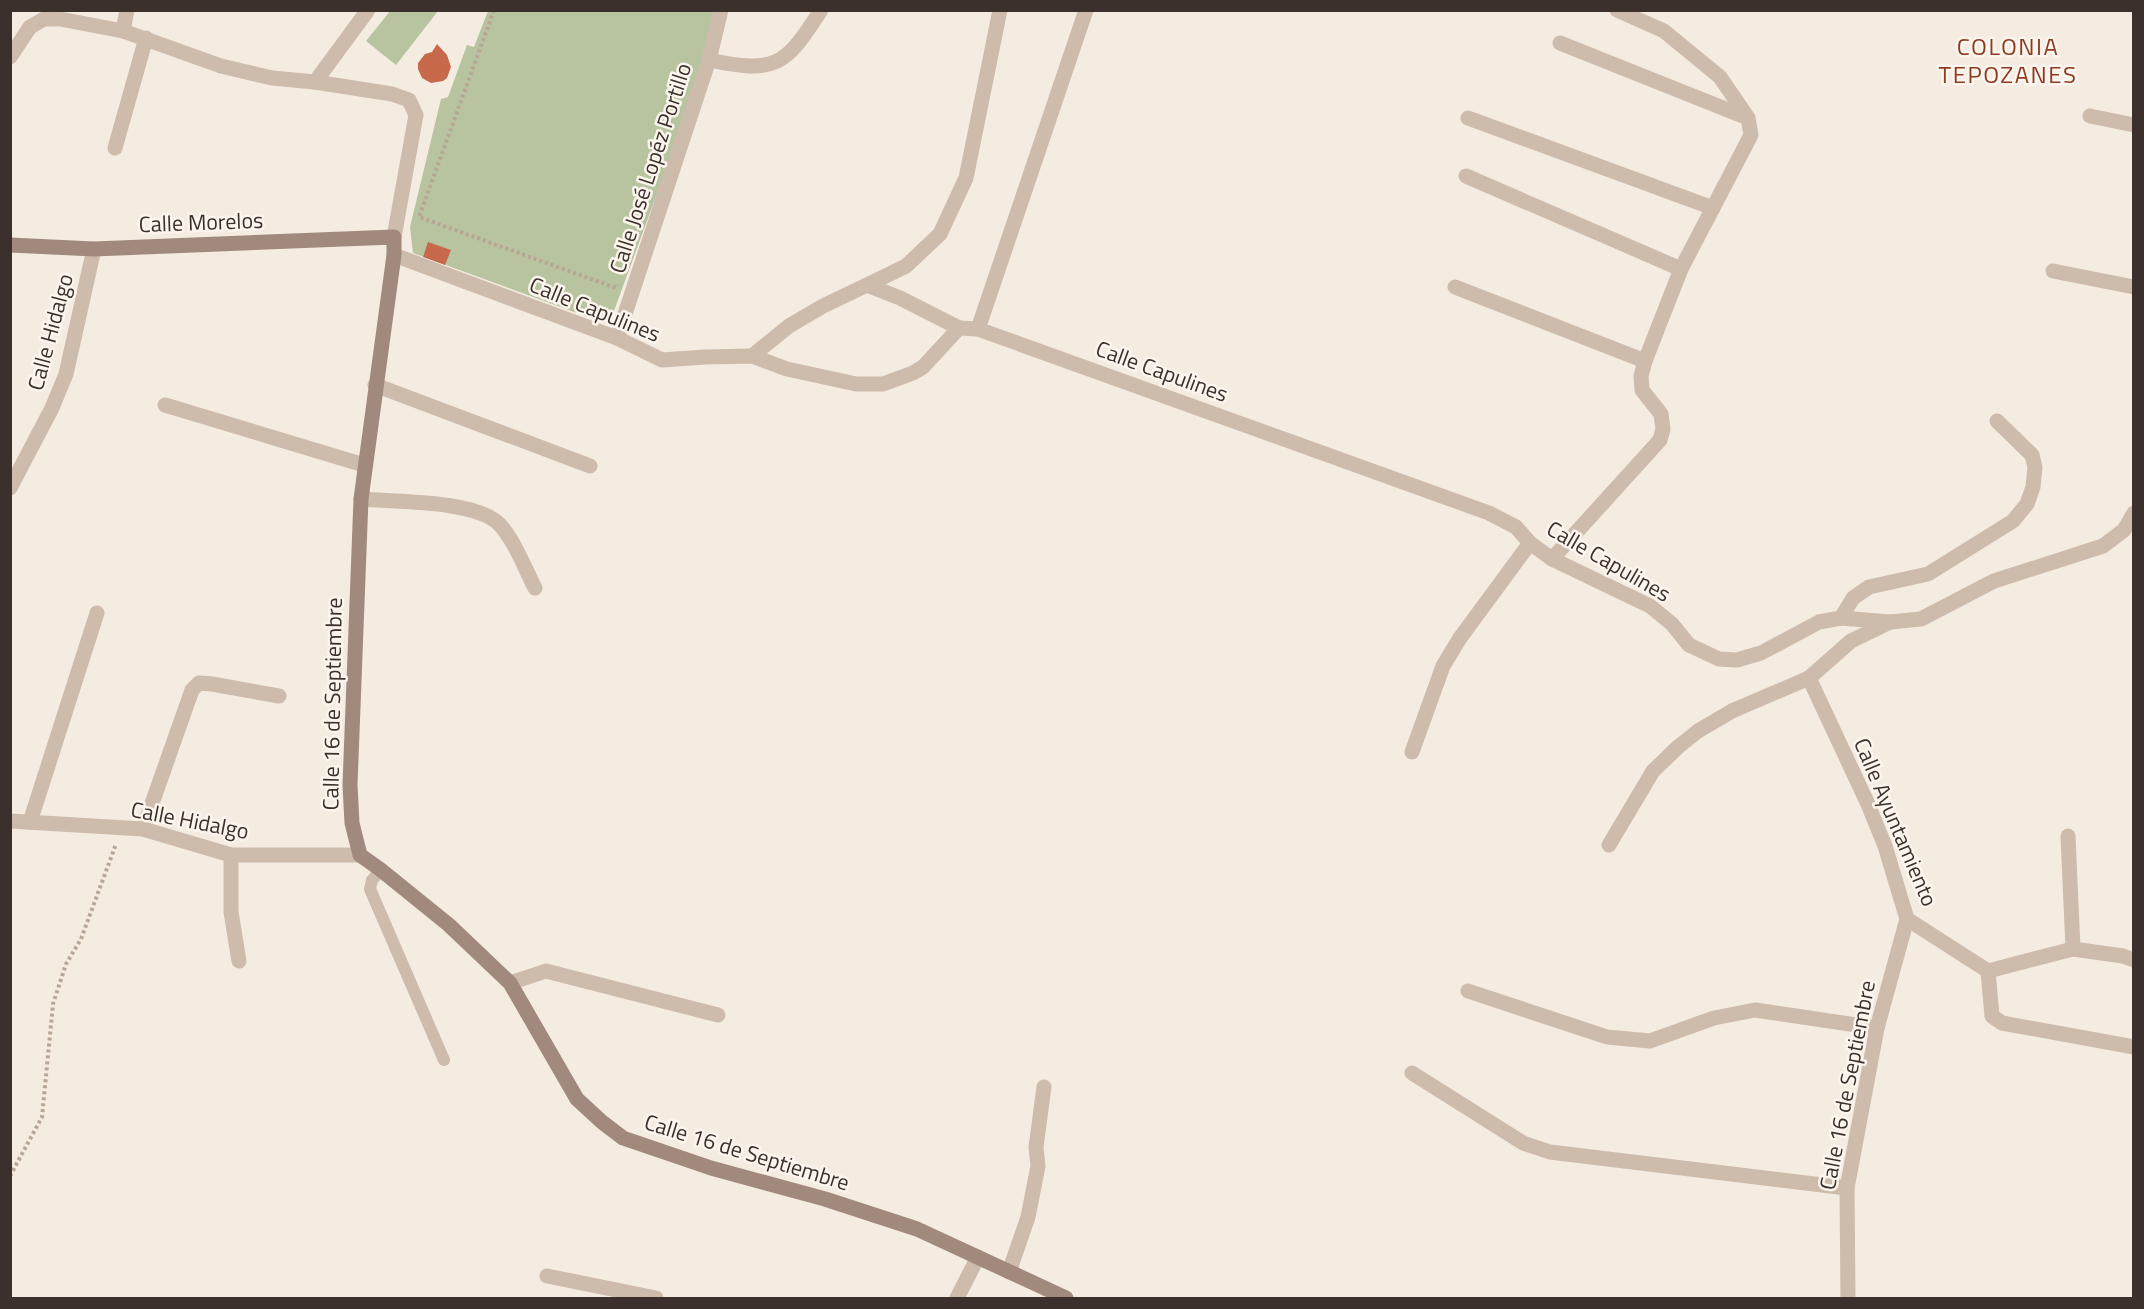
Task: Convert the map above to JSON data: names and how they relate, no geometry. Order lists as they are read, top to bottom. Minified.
{"streets":{"main road":["Calle Morelos","Calle 16 de Septiembre"],"street":["Calle José Lopéz Portillo","Calle Capulines","Calle Hidalgo","Calle Ayuntamiento"]},"crossings":[["Calle José Lopéz Portillo","Calle Capulines"],["Calle Morelos","Calle Hidalgo"],["Calle Morelos","Calle 16 de Septiembre"],["Calle Capulines","Calle 16 de Septiembre"],["Calle Hidalgo","Calle 16 de Septiembre"],["Calle 16 de Septiembre","Calle Ayuntamiento"]],"districts":["COLONIA TEPOZANES"]}
